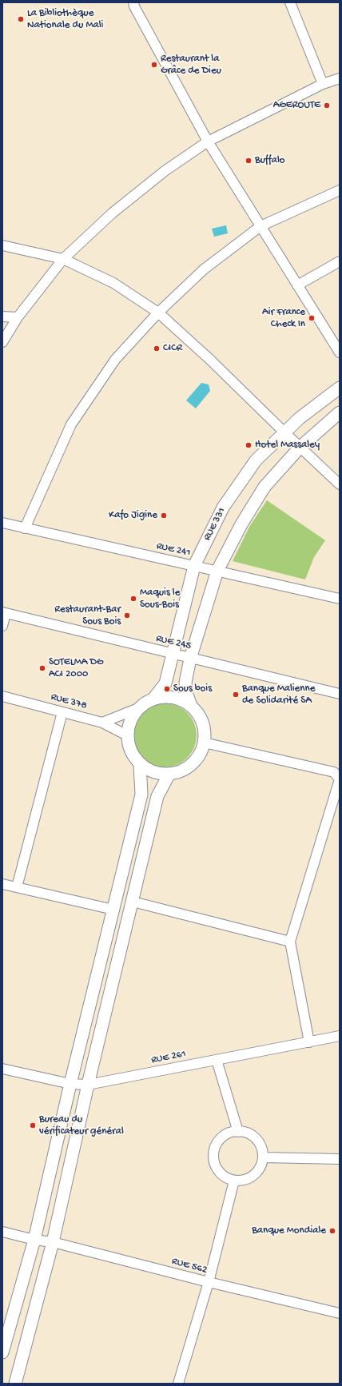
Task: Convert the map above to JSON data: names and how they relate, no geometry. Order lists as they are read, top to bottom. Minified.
{"streets":{"street":["RUE 331","RUE 241","RUE 245","RUE 378","RUE 261","RUE 562"]},"crossings":[["RUE 331","RUE 241"],["RUE 331","RUE 245"],["RUE 331","RUE 378"]],"places":["La Bibliothèque Nationale du Mali","Restaurant la Grâce de Dieu","AGEROUTE","Buffalo","Air France Check In","CICR","Hotel Massaley","Kafo Jigine","Maquis le Sous-Bois","Restaurant-Bar Sous Bois","SOTELMA DG ACI 2000","Sous bois","Banque Malienne de Solidarité SA","Bureau du vérificateur général","Banque Mondiale"]}
